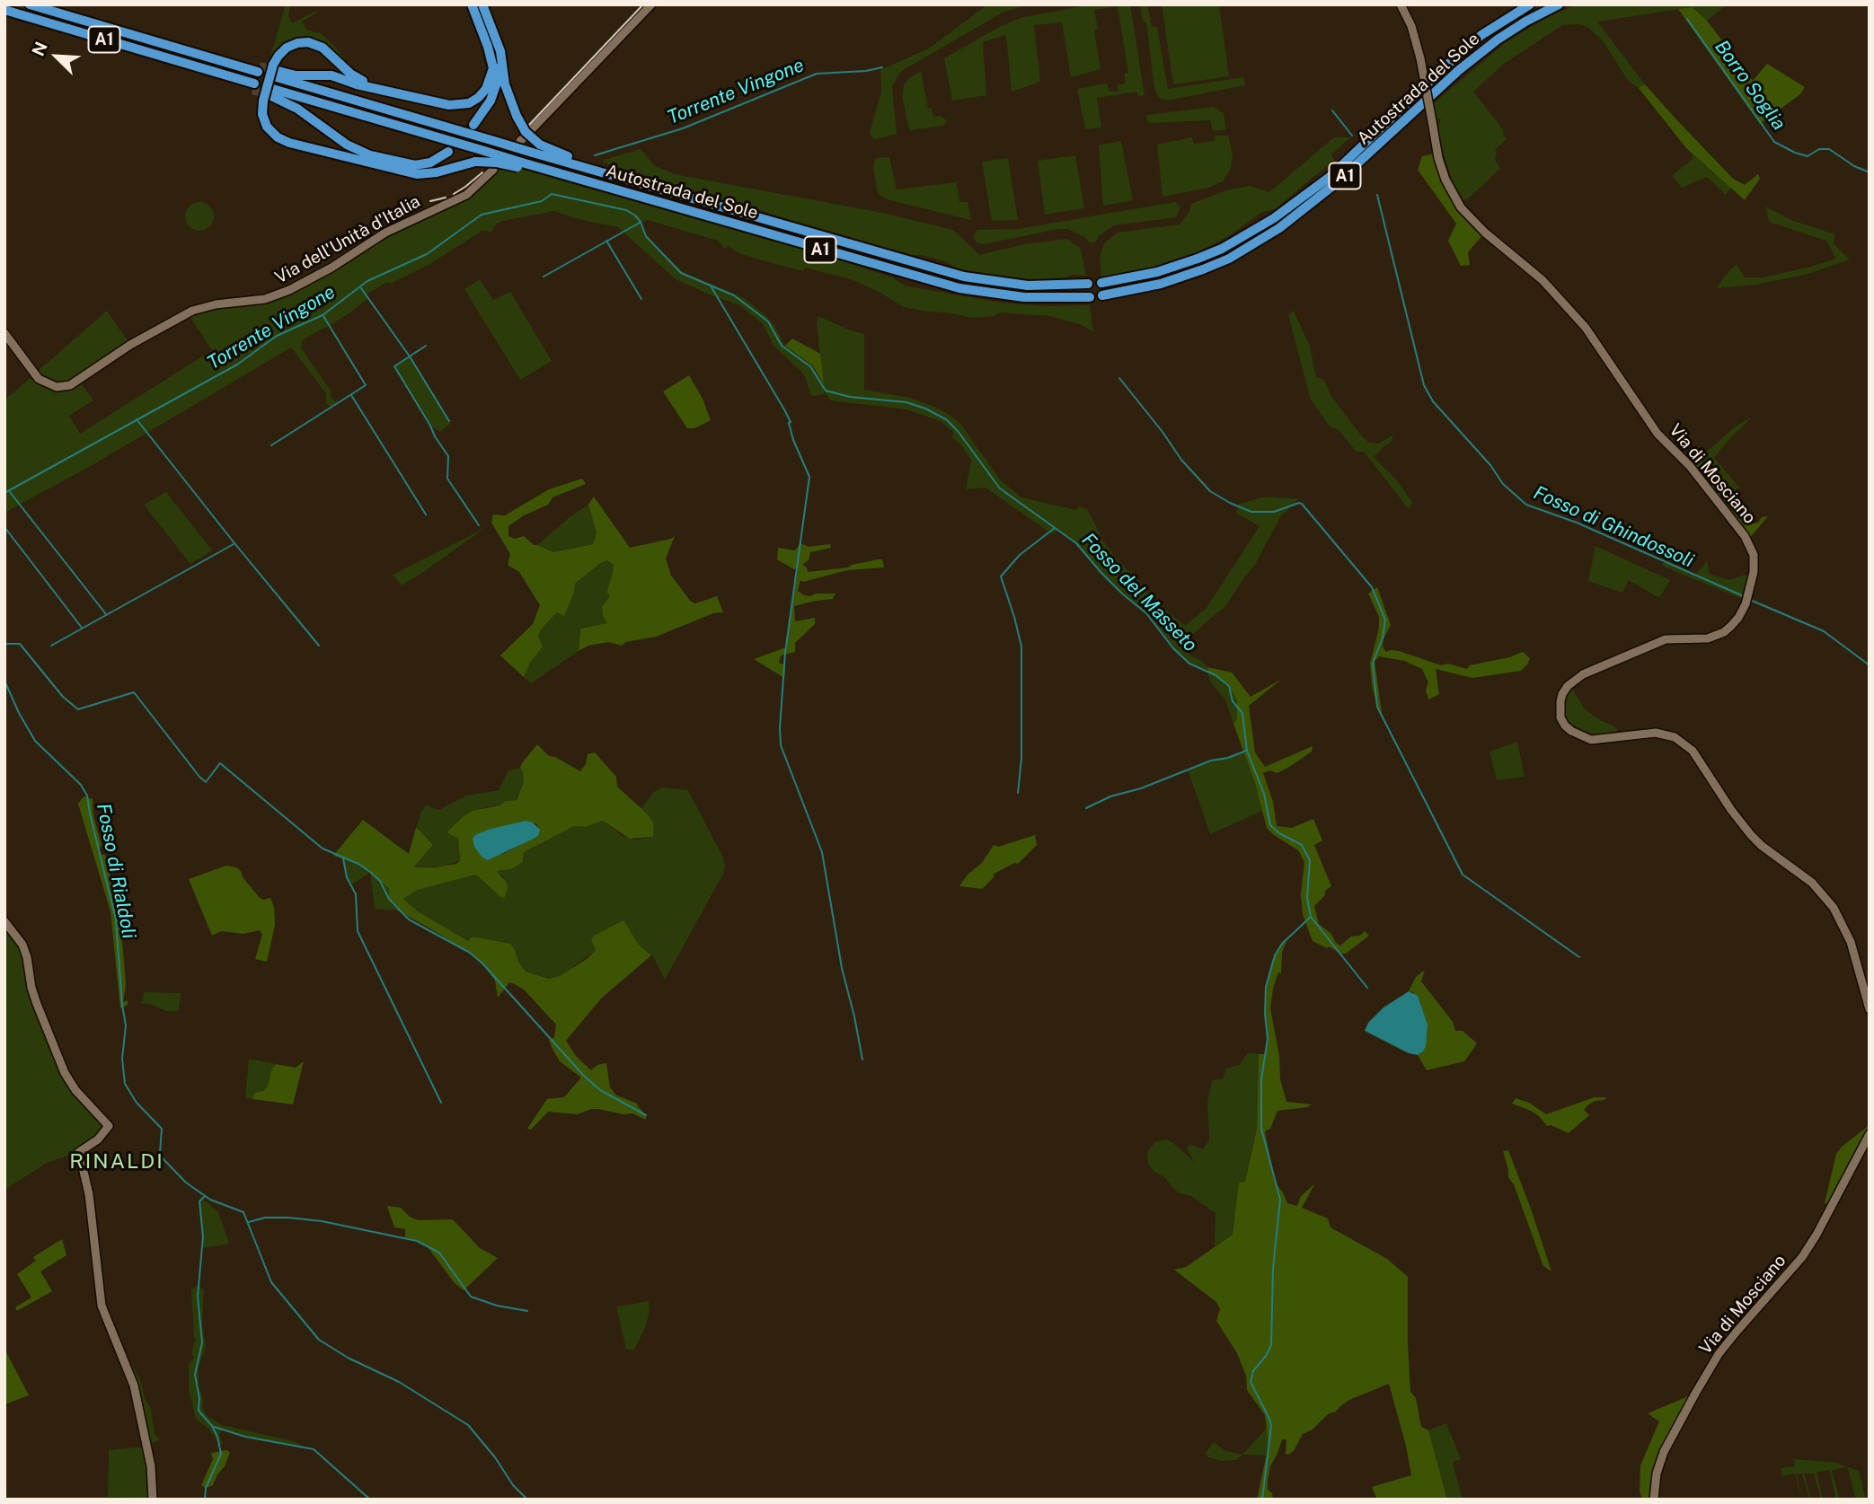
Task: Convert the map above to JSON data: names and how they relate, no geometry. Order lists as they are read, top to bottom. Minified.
{"streets":{"highway":["A1","Autostrada del Sole"],"main road":["Via dell'Unità d'Italia","Via di Mosciano"]},"districts":["RINALDI"],"water":["Borro Soglia","Torrente Vingone","Fosso di Ghindossoli","Fosso del Masseto","Fosso di Rialdoli"],"north":"top left"}
